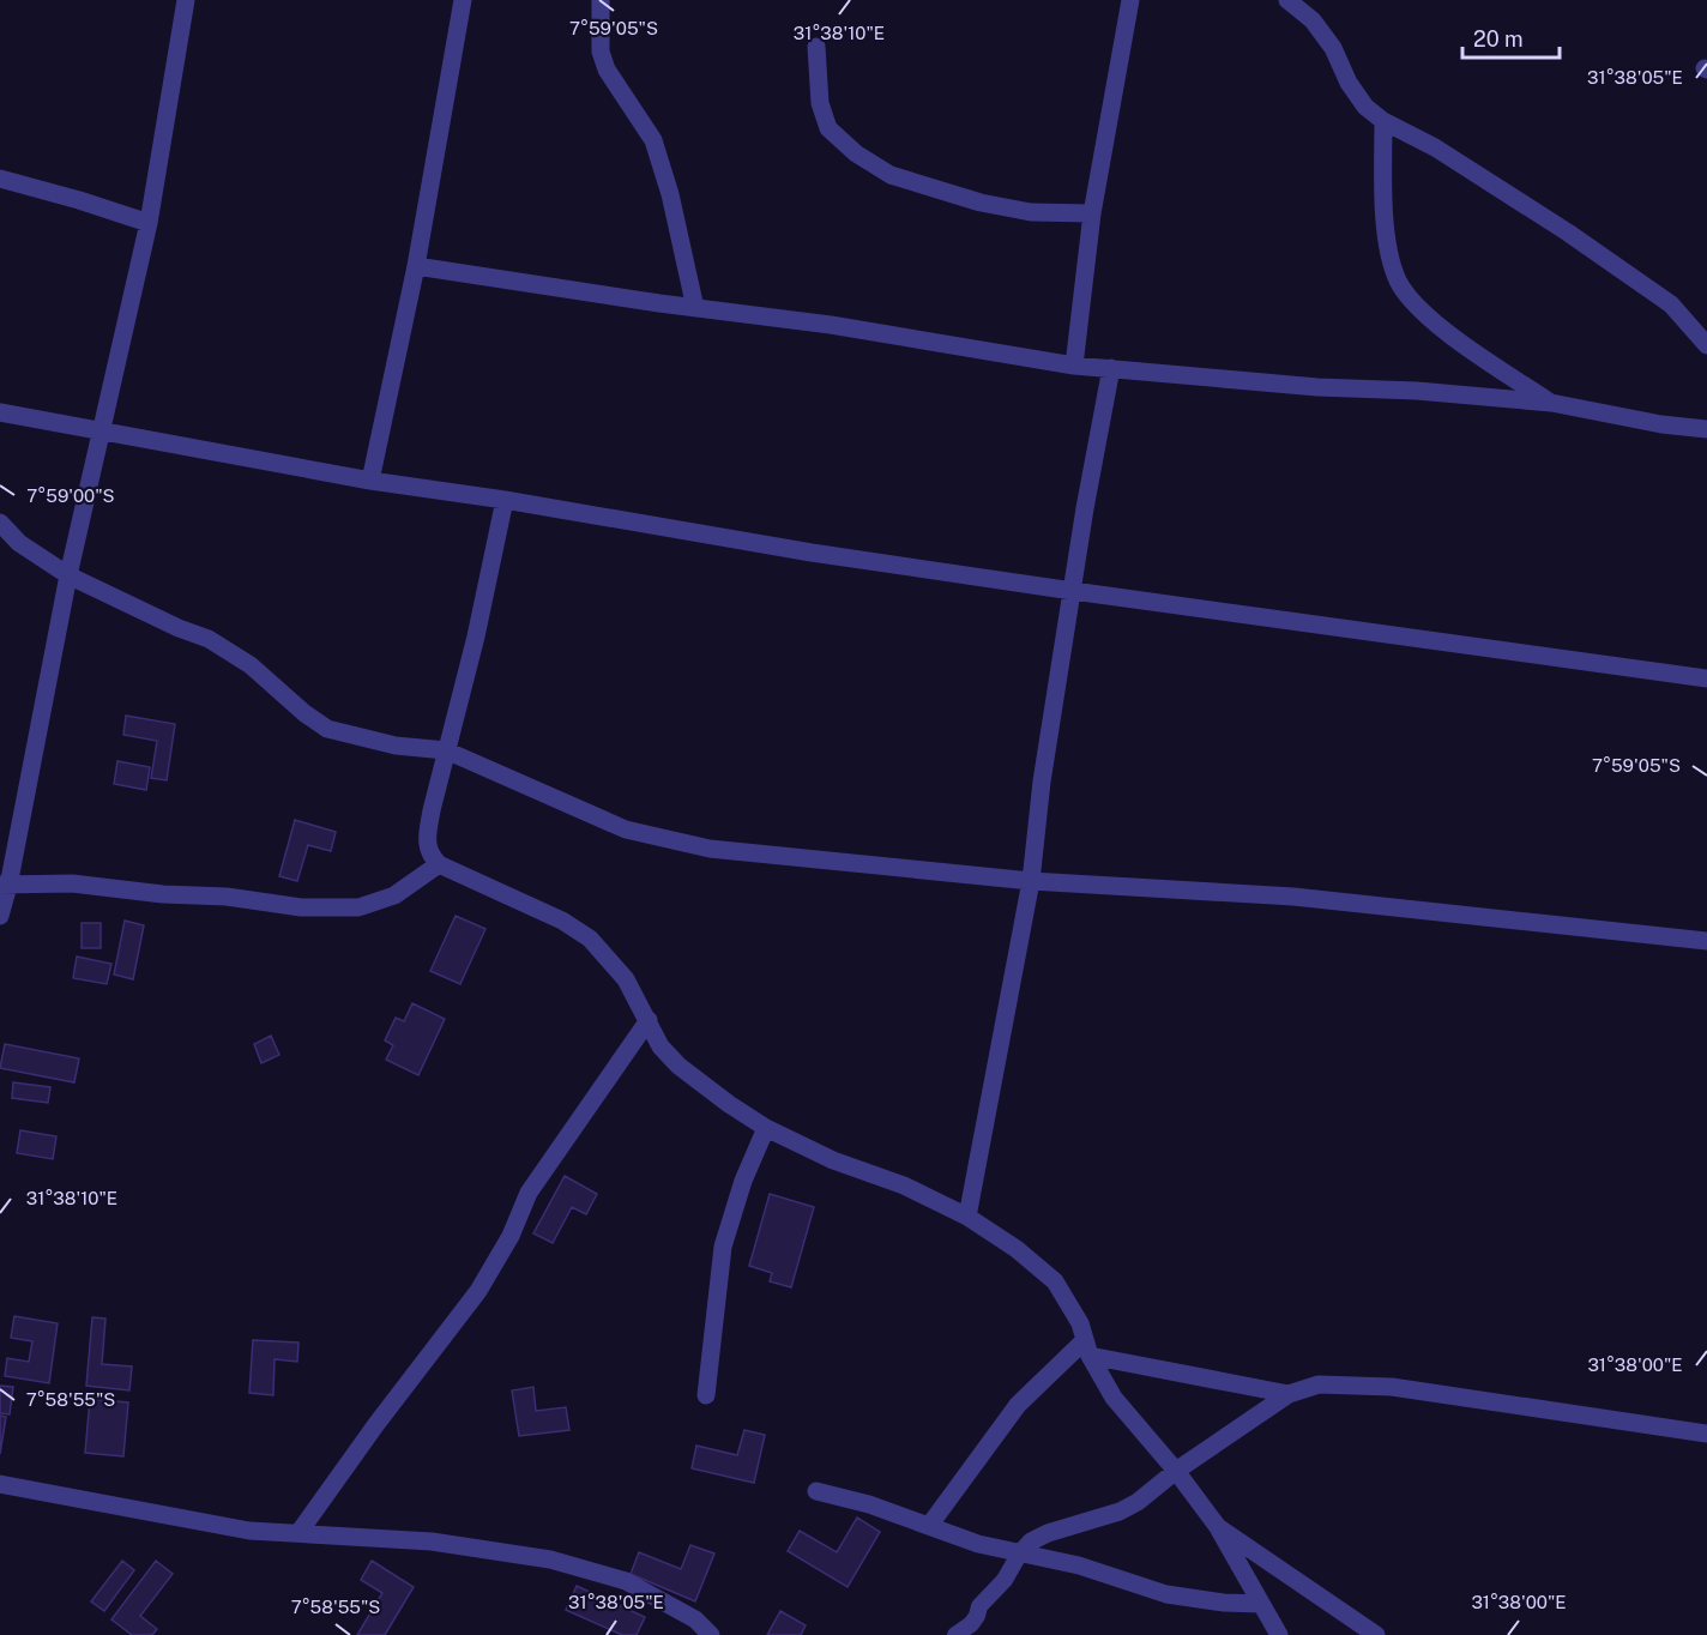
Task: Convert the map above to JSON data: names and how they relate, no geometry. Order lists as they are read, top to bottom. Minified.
{"scale_bar":"20 m","coordinates":["7°59'05\"S","31°38'10\"E","31°38'05\"E","7°59'00\"S","31°38'00\"E","7°58'55\"S"]}
